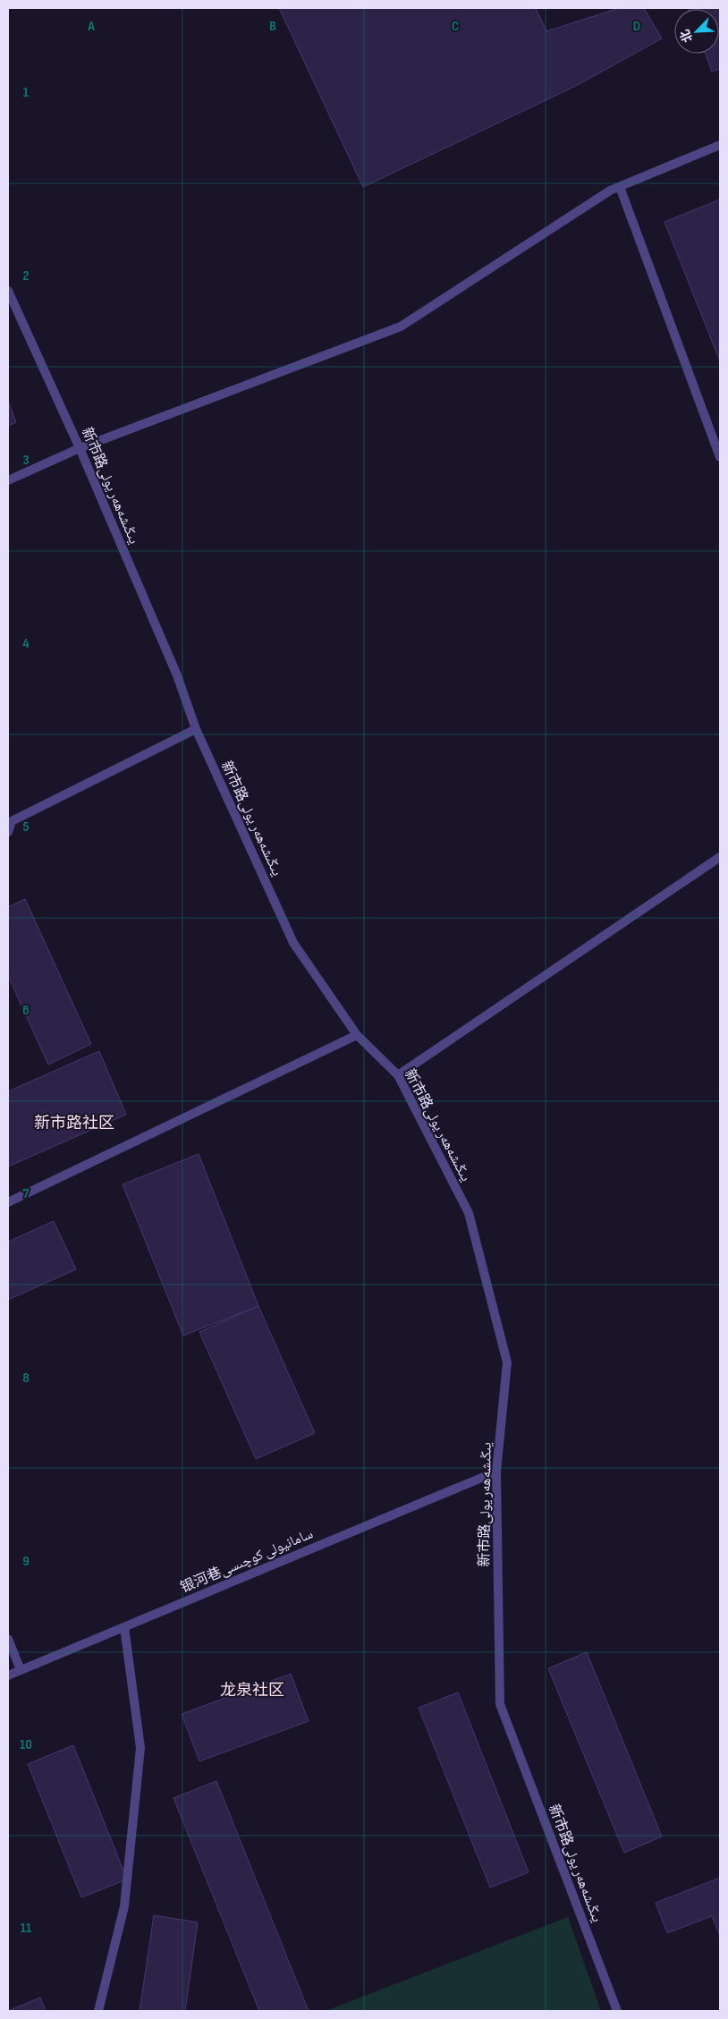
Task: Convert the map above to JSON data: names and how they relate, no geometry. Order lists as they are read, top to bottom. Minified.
{"streets":{"street":["新市路يىڭىشەھەر يولى","银河巷سامانيولى كوچىسى"]},"crossings":[["新市路يىڭىشەھەر يولى","银河巷سامانيولى كوچىسى"]],"districts":["新市路社区","龙泉社区"],"north":"bottom left","grid":{"columns":["A","B","C","D"],"rows":["1","2","3","4","5","6","7","8","9","10","11"]}}
